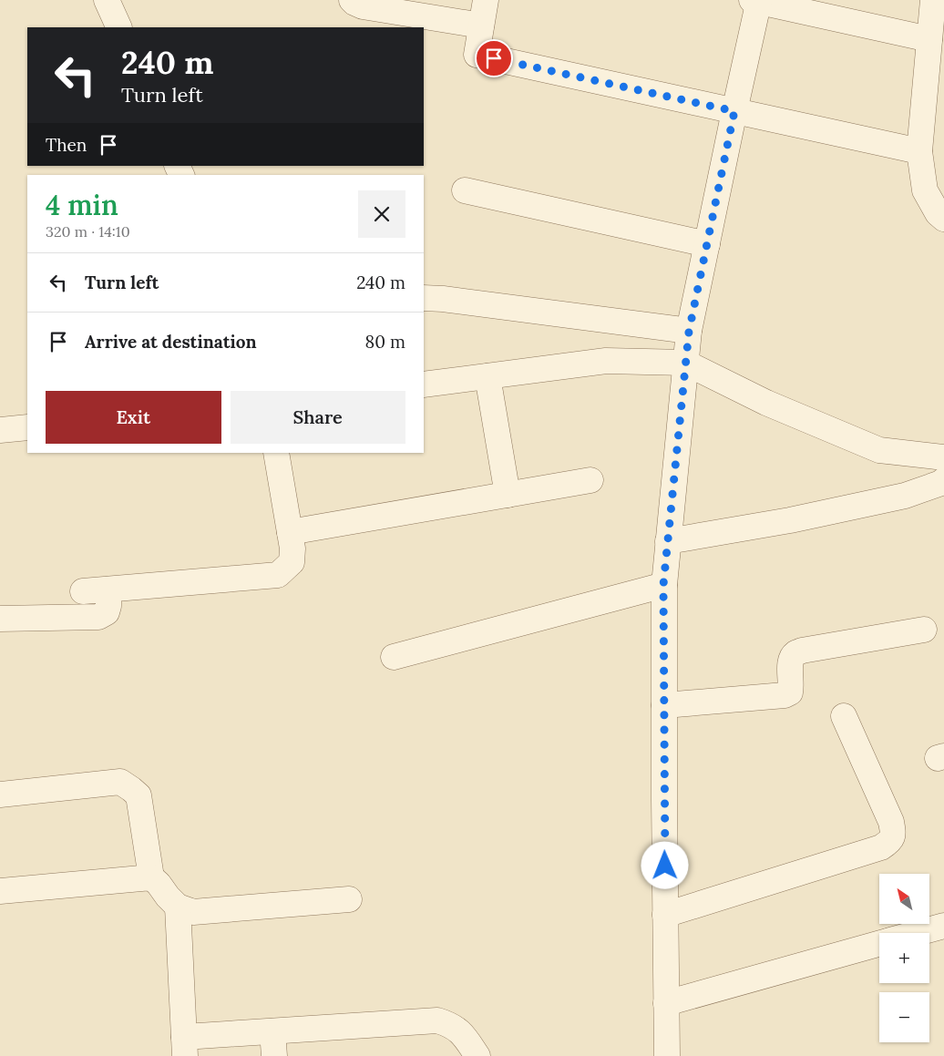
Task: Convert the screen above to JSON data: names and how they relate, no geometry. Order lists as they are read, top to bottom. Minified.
{"north":"top left","page":{"turn":["240 m","Turn left"],"then":"Then","heading":["4 min","320 m · 14:10"],"list":[{"name":"Turn left","value":"240 m"},{"name":"Arrive at destination","value":"80 m"}],"buttons":["Exit","Share"],"map_buttons":["+","−"]}}
